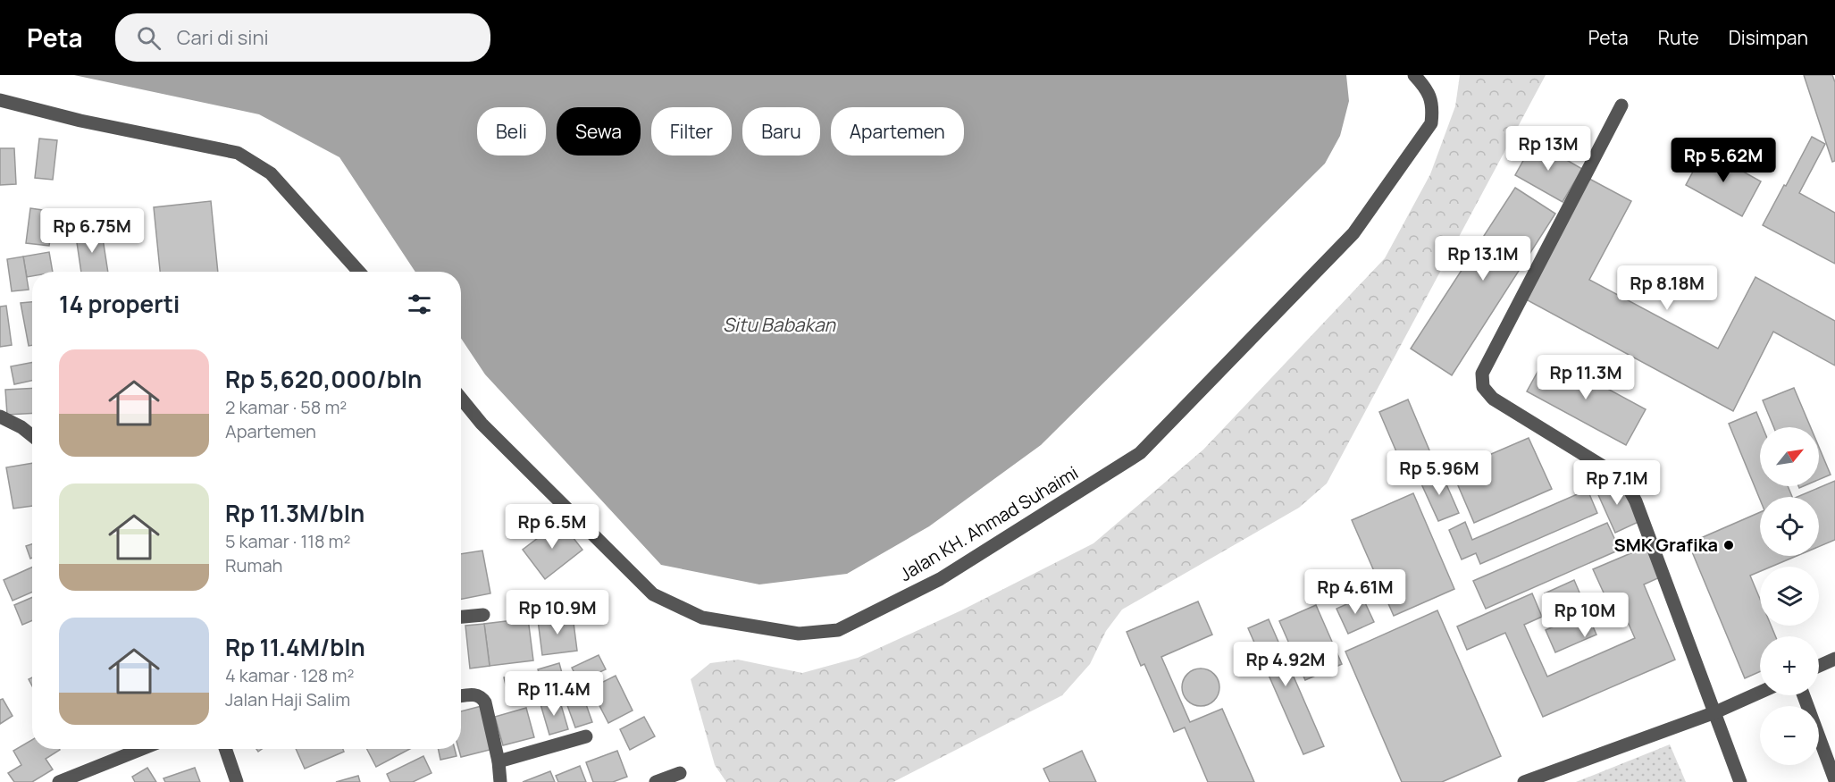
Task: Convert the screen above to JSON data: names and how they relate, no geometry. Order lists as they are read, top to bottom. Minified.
{"streets":{"street":["Jalan KH. Ahmad Suhaimi"]},"water":["Situ Babakan"],"places":["SMK Grafika"],"north":"top right","page":{"header":"Peta","search":"Cari di sini","nav":["Peta","Rute","Disimpan"],"chip":["Beli","Sewa","Filter","Baru","Apartemen"],"price":["Rp 13M","Rp 5.62M","Rp 6.75M","Rp 13.1M","Rp 8.18M","Rp 11.3M","Rp 5.96M","Rp 7.1M","Rp 6.5M","Rp 4.61M","Rp 10.9M","Rp 10M","Rp 4.92M","Rp 11.4M"],"heading":"14 properti","list":[{"name":"Rp 5,620,000/bln","note":"2 kamar · 58 m² · Apartemen"},{"name":"Rp 11.3M/bln","note":"5 kamar · 118 m² · Rumah"},{"name":"Rp 11.4M/bln","note":"4 kamar · 128 m² · Jalan Haji Salim"}],"map_buttons":["+","−"]}}
